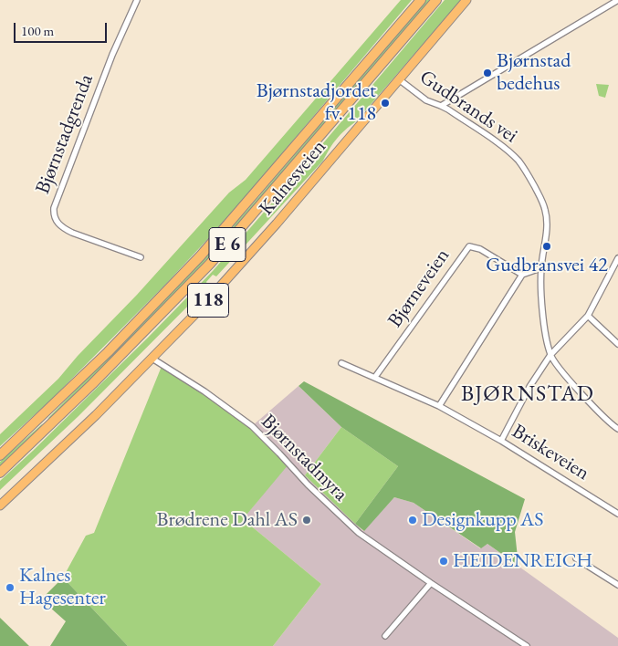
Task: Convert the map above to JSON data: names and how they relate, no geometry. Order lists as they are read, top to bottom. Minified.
{"streets":{"highway":["E 6"],"main road":["Kalnesveien","118"],"street":["Gudbrands vei","Bjørnstadgrenda","Bjørneveien","Briskeveien","Bjørnstadmyra"]},"crossings":[["Gudbrands vei","Kalnesveien"],["Kalnesveien","Bjørnstadmyra"],["Bjørneveien","Briskeveien"]],"districts":["BJØRNSTAD"],"places":["Bjørnstad bedehus","Bjørnstadjordet fv. 118","Gudbransvei 42","Brødrene Dahl AS","Designkupp AS","HEIDENREICH","Kalnes Hagesenter"],"scale_bar":"100 m"}
